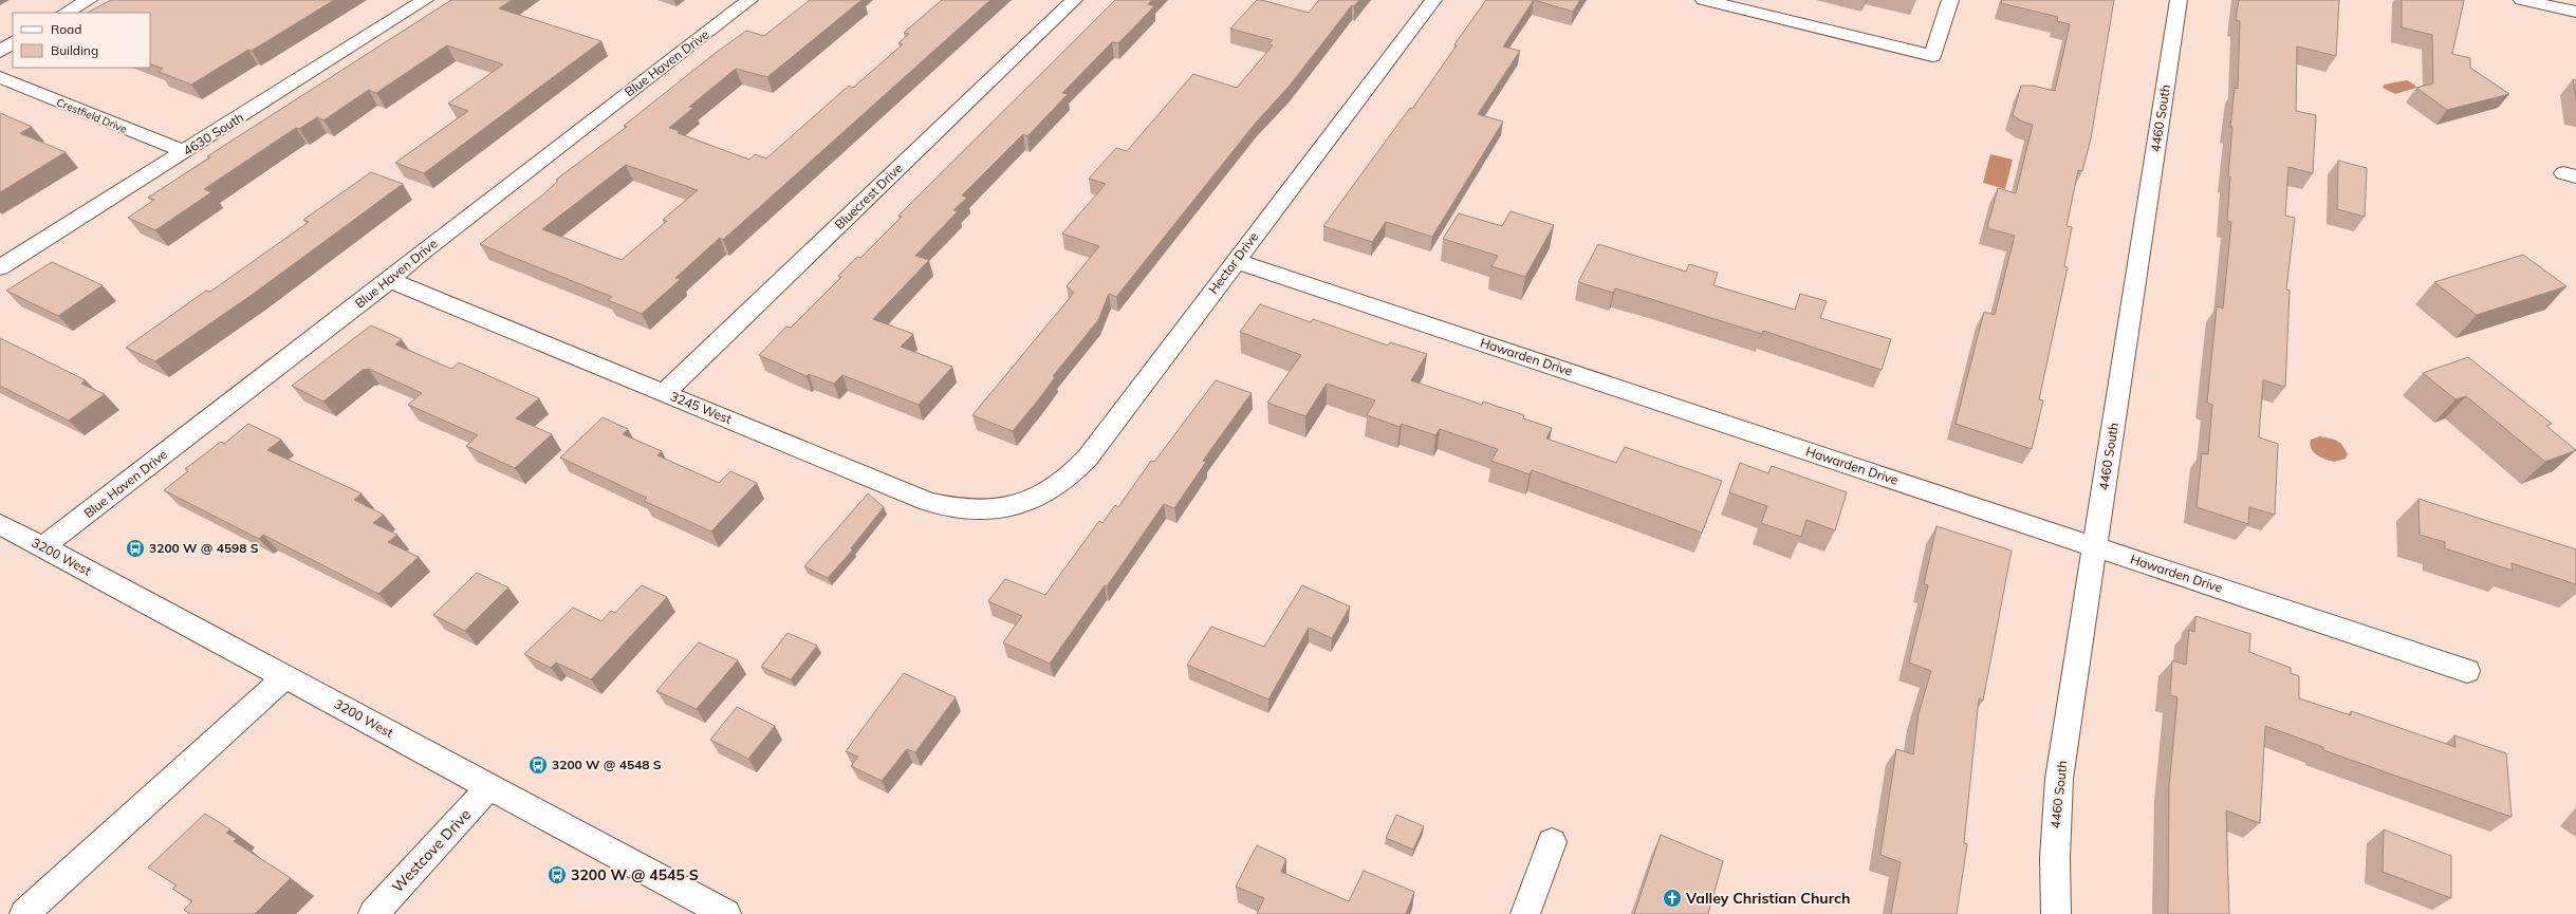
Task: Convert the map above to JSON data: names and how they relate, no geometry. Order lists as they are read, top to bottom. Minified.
{"streets":{"street":["Blue Haven Drive","Crestfield Drive","4460 South","4630 South","Bluecrest Drive","Hector Drive","Hawarden Drive","3245 West","3200 West","Westcove Drive"]},"crossings":[["Blue Haven Drive","3245 West"],["Blue Haven Drive","3200 West"],["Crestfield Drive","4630 South"],["4460 South","Hawarden Drive"],["Bluecrest Drive","3245 West"],["Hector Drive","Hawarden Drive"],["Hector Drive","3245 West"],["3200 West","Westcove Drive"]],"places":{"bus stop":["3200 W @ 4598 S","3200 W @ 4548 S","3200 W @ 4545 S"],"church":["Valley Christian Church"]},"legend":["Road","Building"]}
